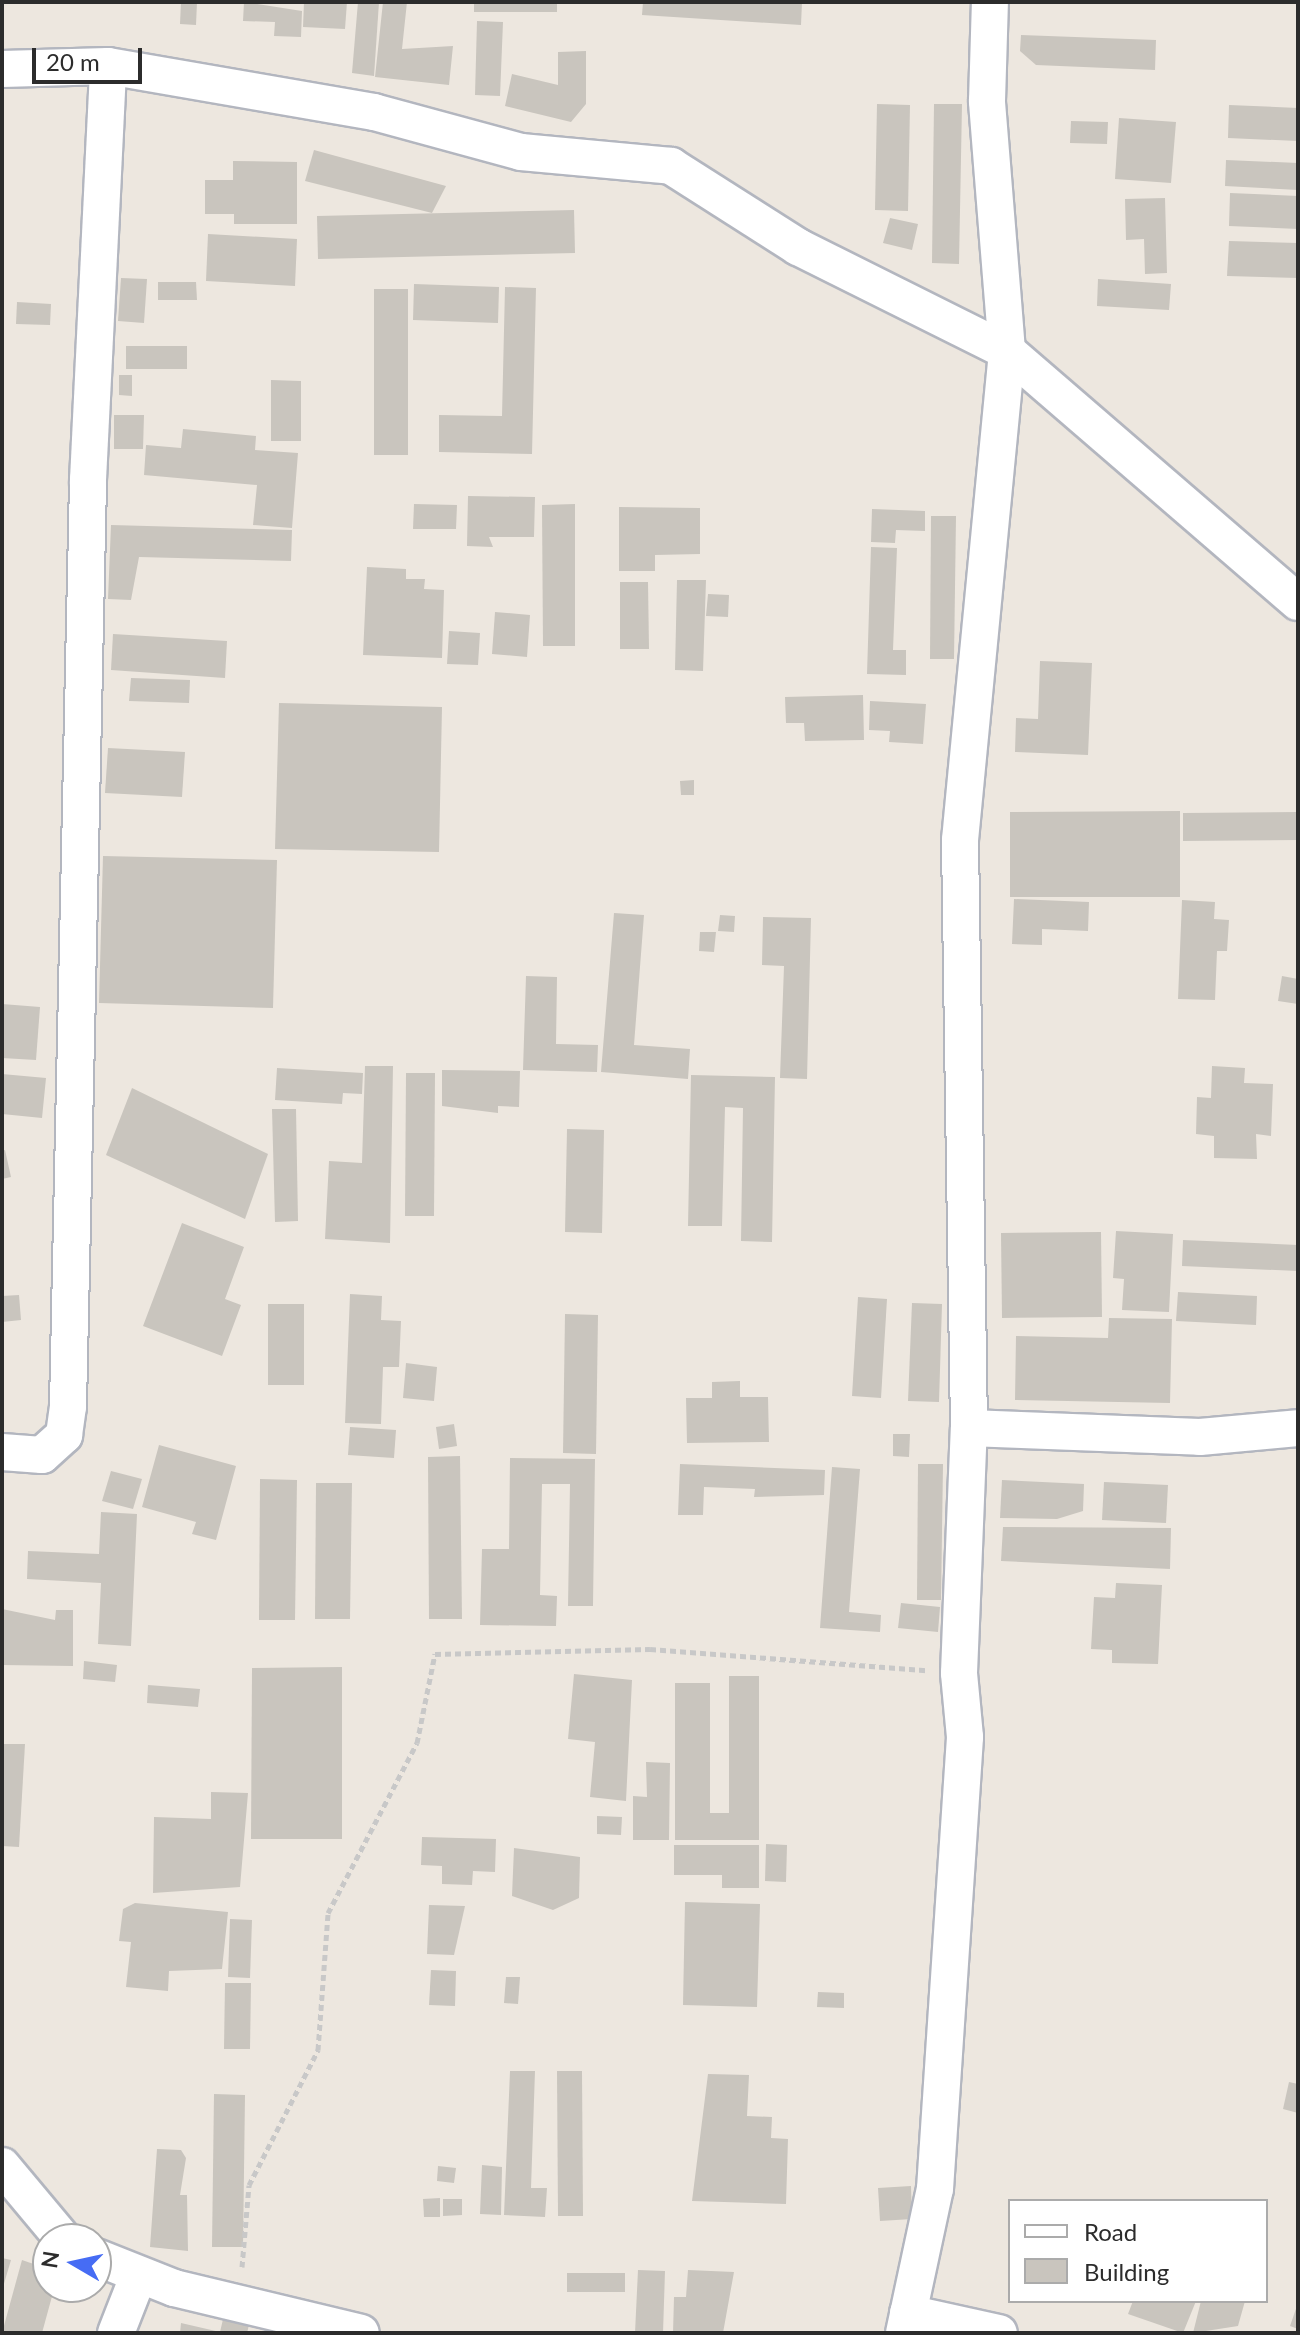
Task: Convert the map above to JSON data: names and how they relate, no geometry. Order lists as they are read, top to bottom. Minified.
{"legend":["Road","Building"],"scale_bar":"20 m","north":"left"}
